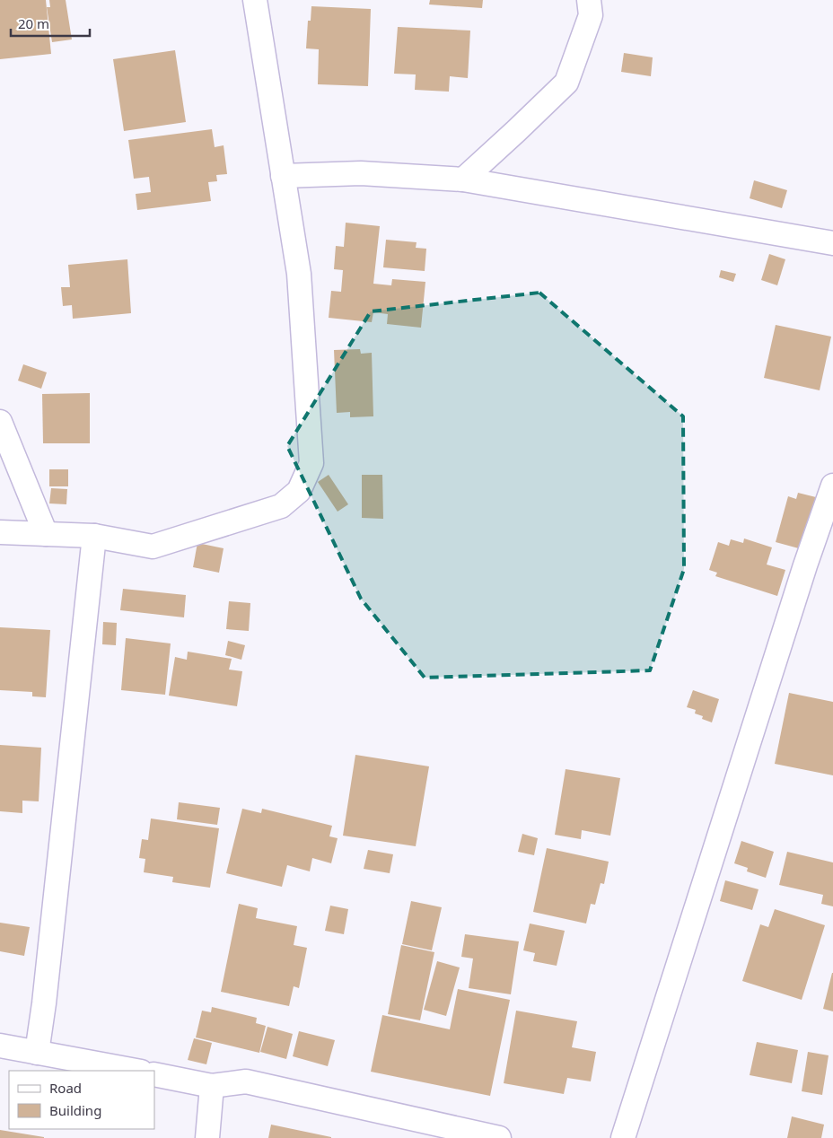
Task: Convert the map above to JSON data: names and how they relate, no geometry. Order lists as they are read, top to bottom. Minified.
{"legend":["Road","Building"],"scale_bar":"20 m"}
